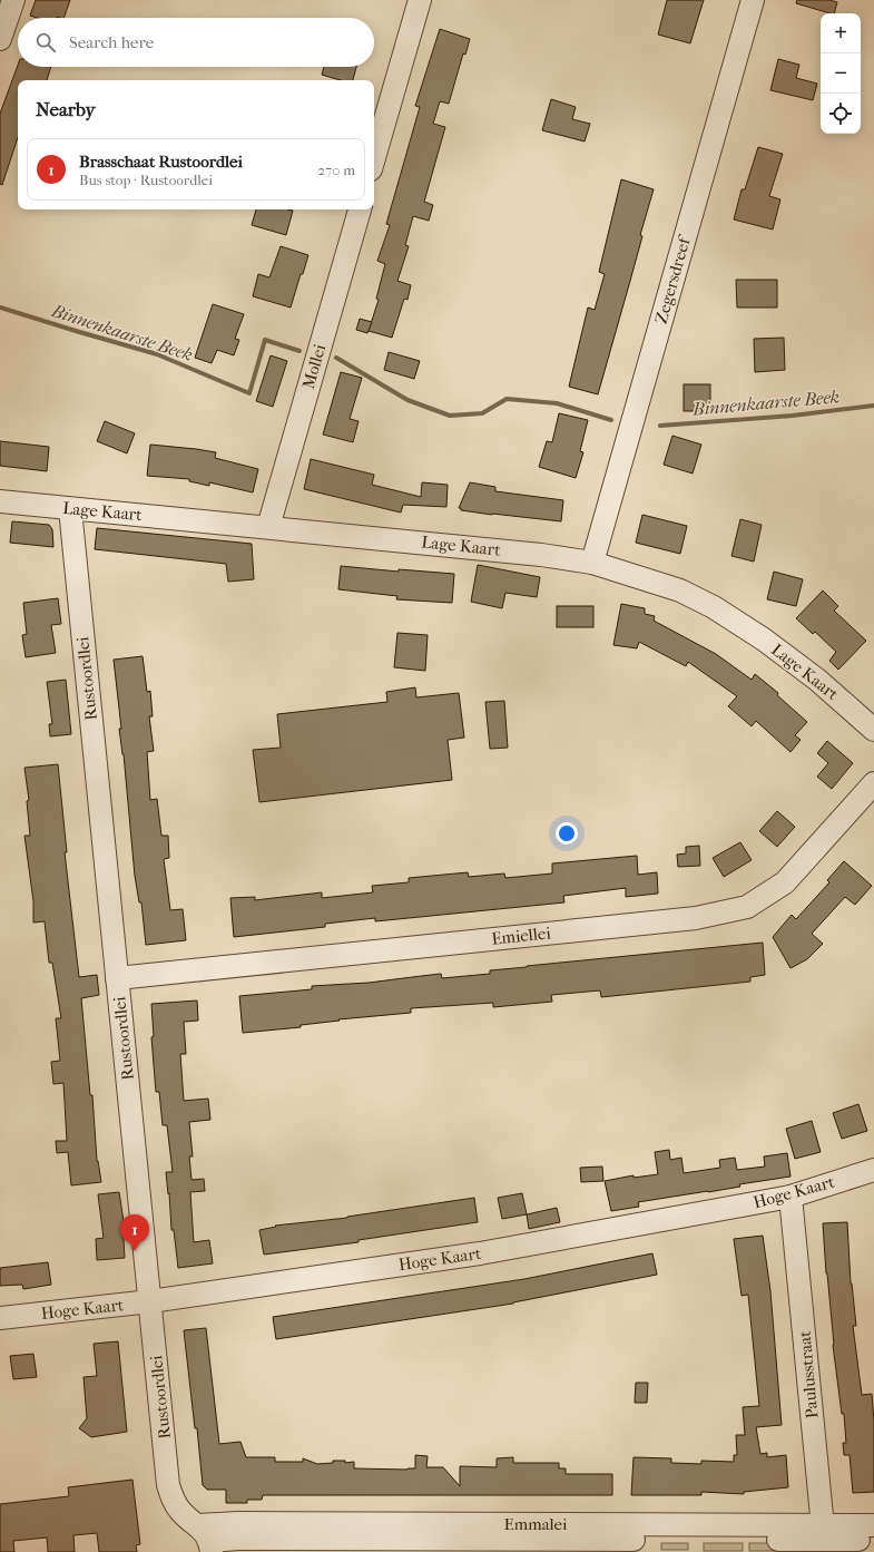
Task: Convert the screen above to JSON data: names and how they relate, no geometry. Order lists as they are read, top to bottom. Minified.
{"streets":{"street":["Zegersdreef","Mollei","Lage Kaart","Rustoordlei","Emiellei","Hoge Kaart","Paulusstraat","Emmalei"]},"crossings":[["Zegersdreef","Lage Kaart"],["Mollei","Lage Kaart"],["Lage Kaart","Rustoordlei"],["Rustoordlei","Emiellei"],["Rustoordlei","Hoge Kaart"],["Rustoordlei","Emmalei"],["Hoge Kaart","Paulusstraat"],["Paulusstraat","Emmalei"]],"water":["Binnenkaarste Beek"],"page":{"map_buttons":["+","−"],"search":"Search here","heading":"Nearby","list":[{"mark":"1","name":"Brasschaat Rustoordlei","note":"Bus stop · Rustoordlei","value":"270 m"}],"pins":"1"}}
